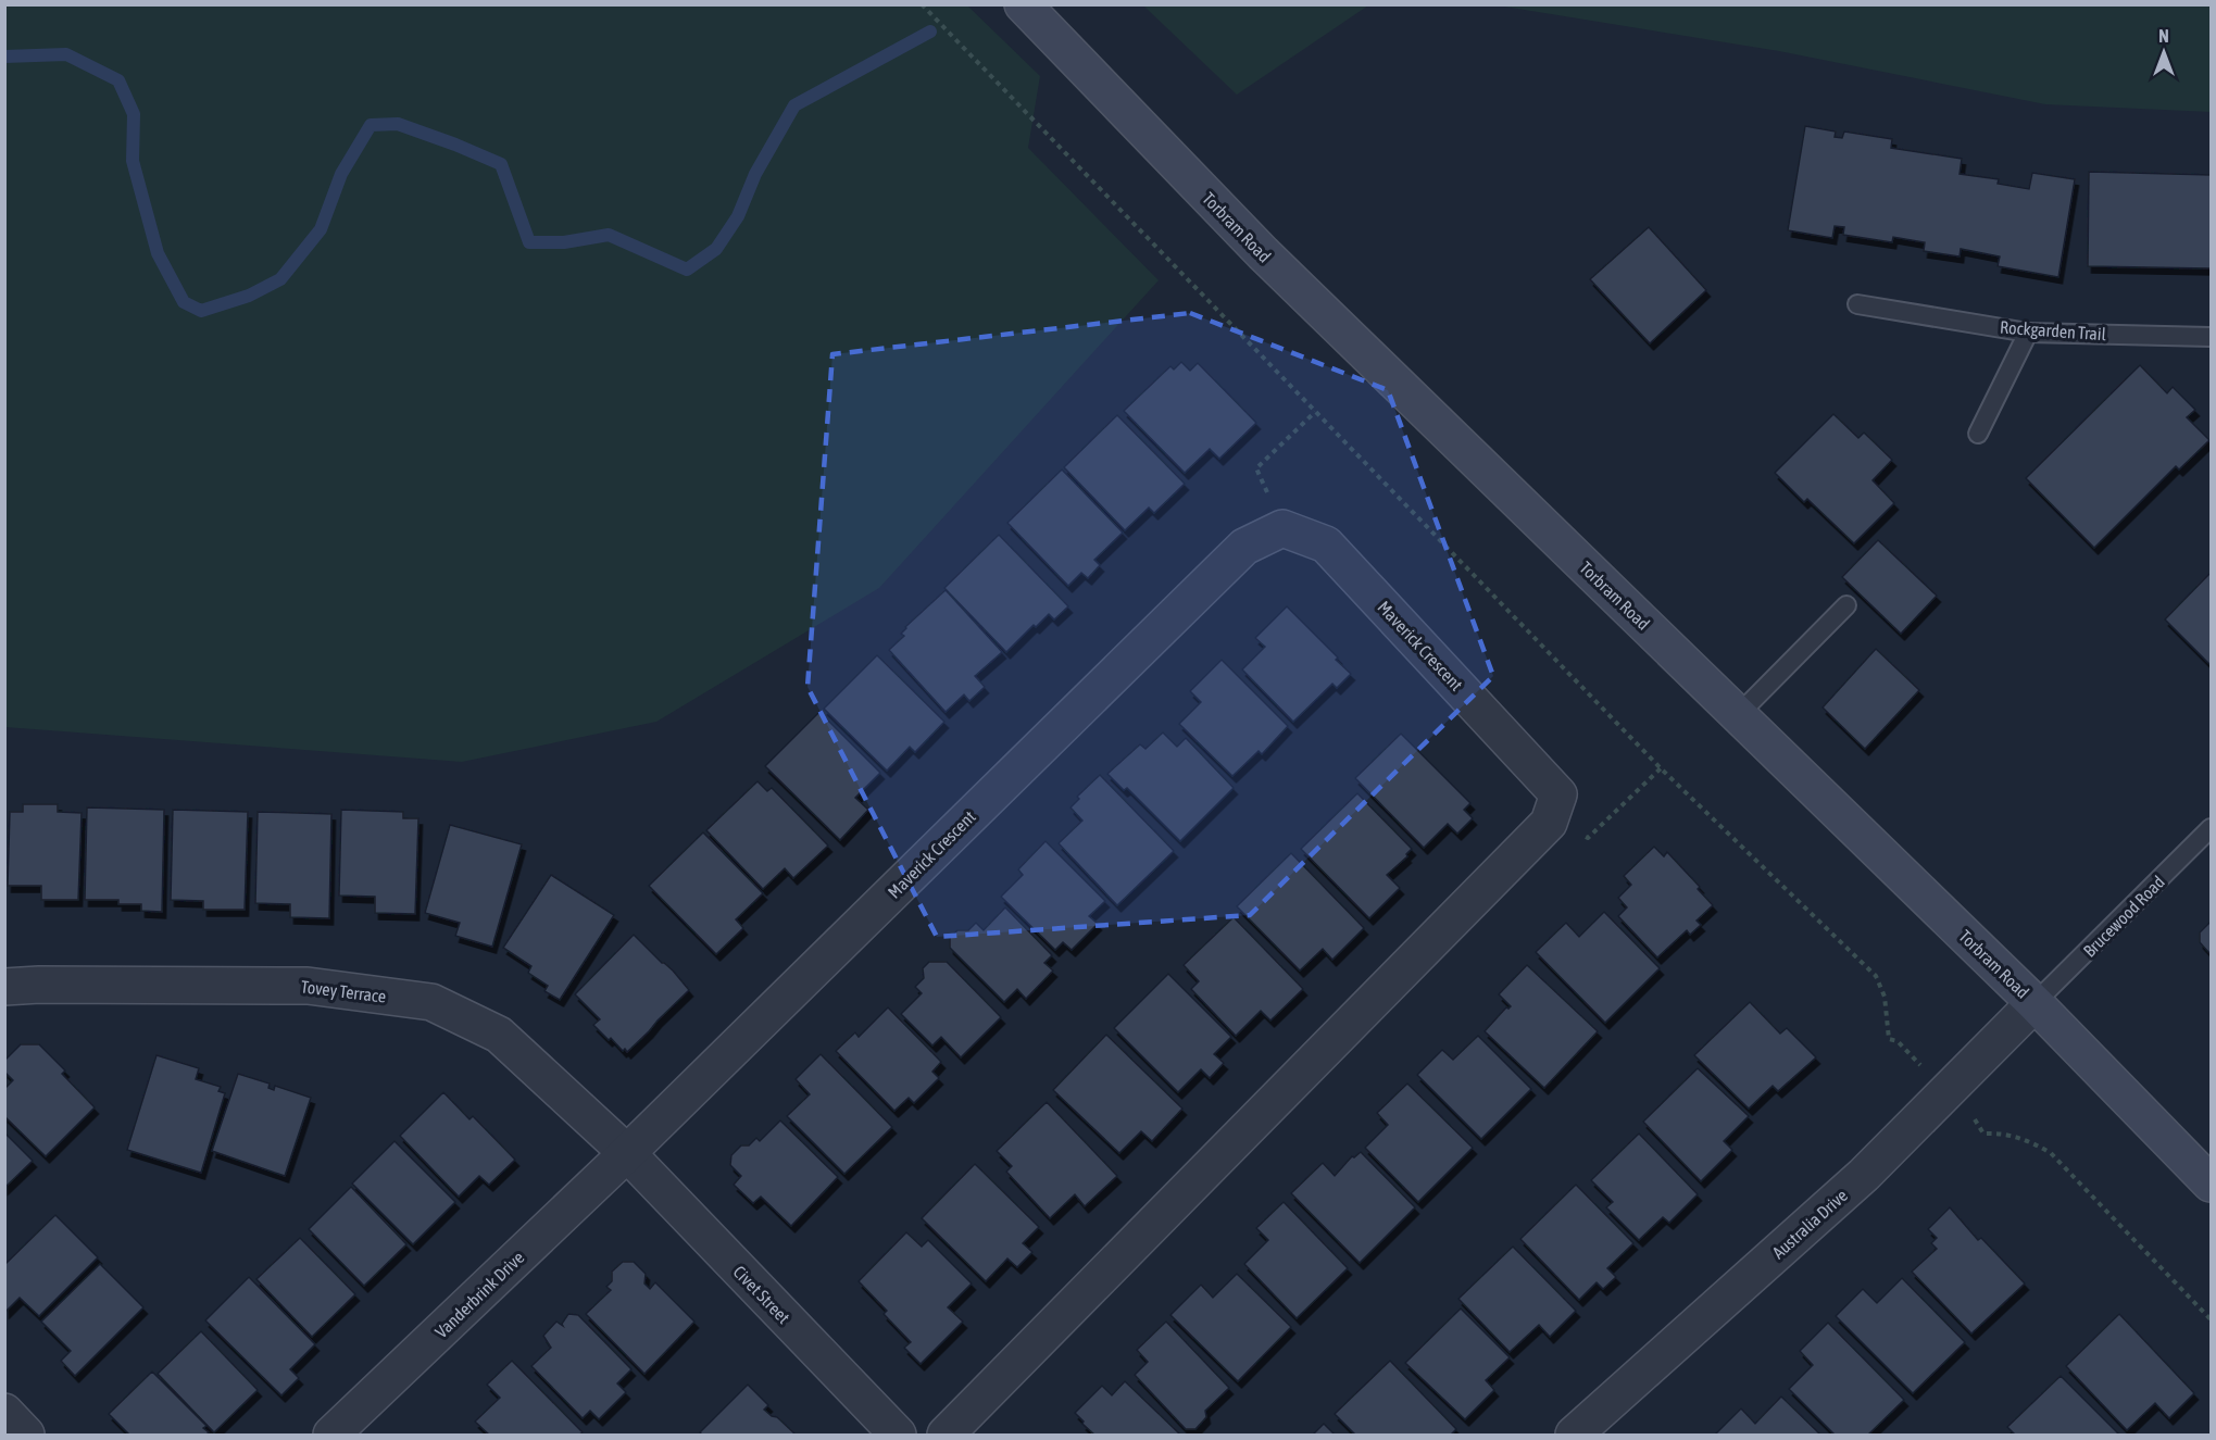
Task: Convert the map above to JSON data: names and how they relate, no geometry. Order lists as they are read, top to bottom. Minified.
{"streets":{"main road":["Torbram Road"],"street":["Maverick Crescent","Tovey Terrace","Australia Drive","Vanderbrink Drive","Civet Street"],"lane":["Rockgarden Trail","Brucewood Road"]},"crossings":[["Torbram Road","Brucewood Road"],["Torbram Road","Australia Drive"],["Maverick Crescent","Tovey Terrace"],["Maverick Crescent","Vanderbrink Drive"],["Maverick Crescent","Civet Street"],["Brucewood Road","Australia Drive"],["Tovey Terrace","Vanderbrink Drive"],["Tovey Terrace","Civet Street"],["Vanderbrink Drive","Civet Street"]],"north":"top"}
